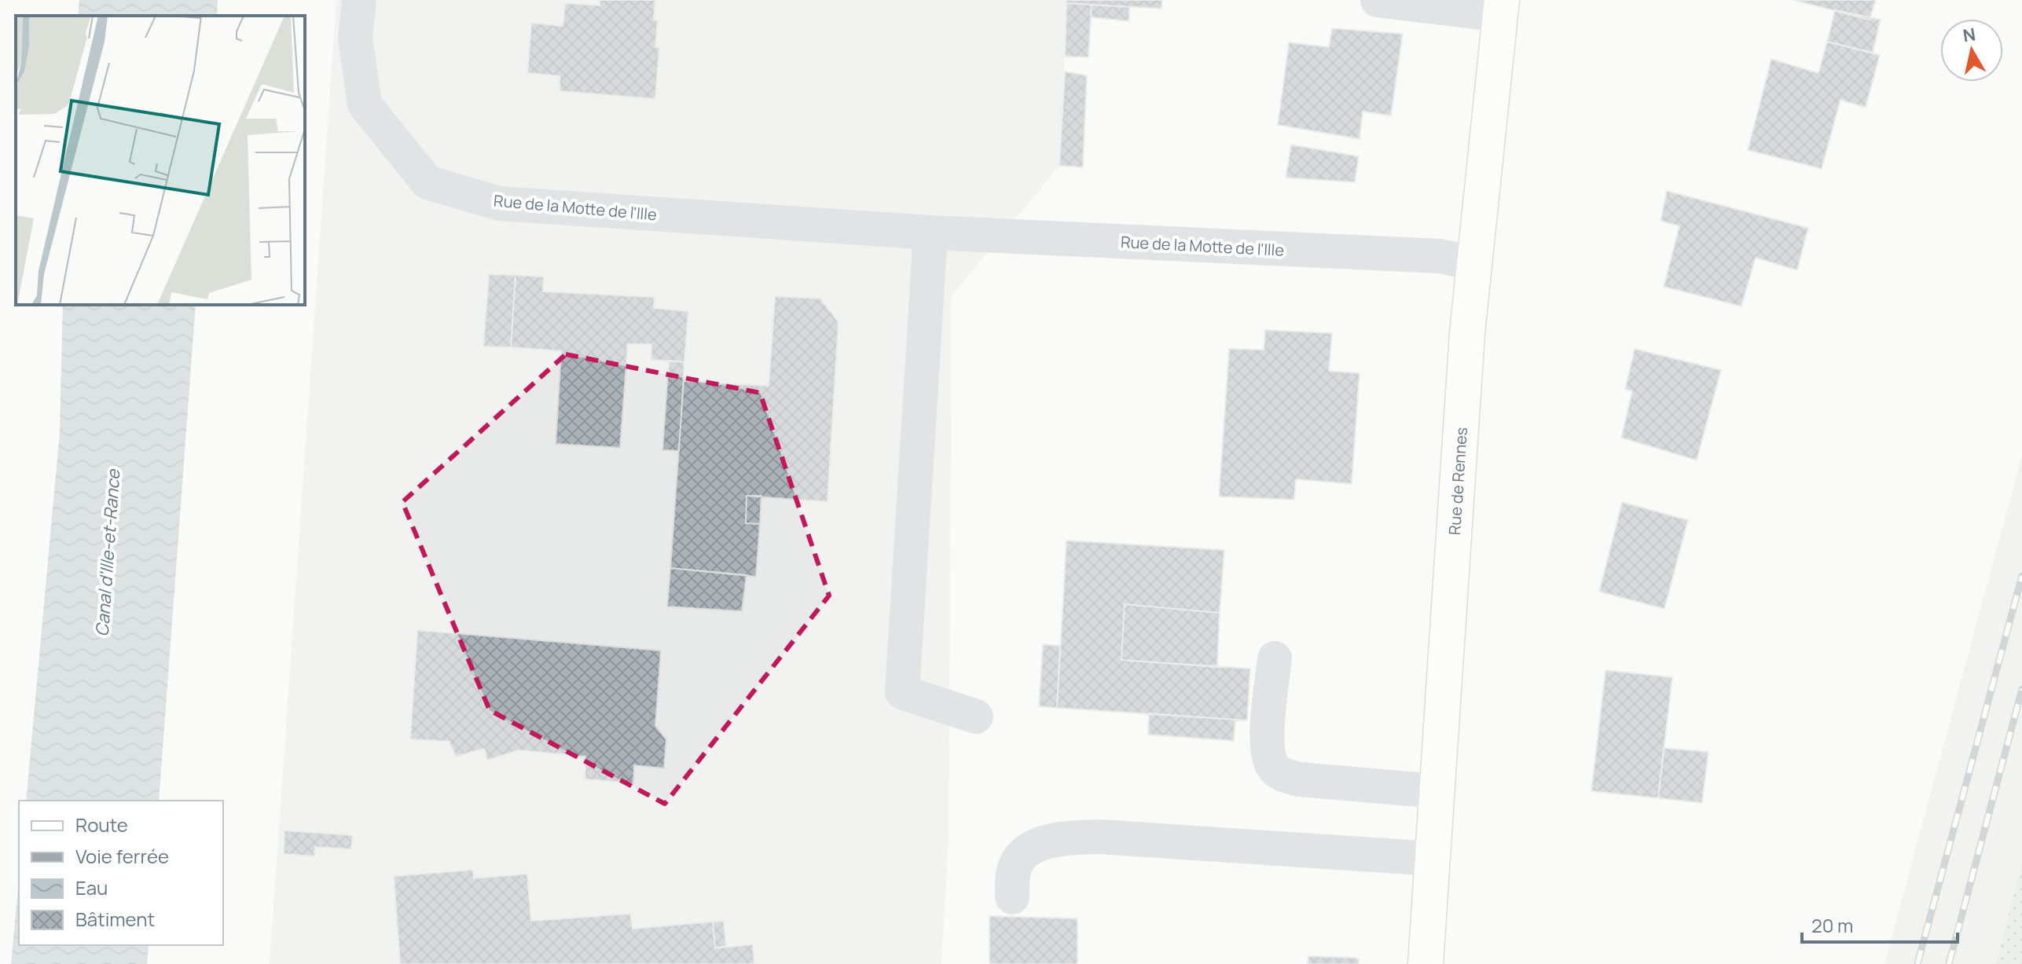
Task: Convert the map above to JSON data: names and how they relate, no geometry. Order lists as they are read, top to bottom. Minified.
{"streets":{"main road":["Rue de Rennes"],"street":["Rue de la Motte de l'Ille"]},"crossings":[["Rue de la Motte de l'Ille","Rue de Rennes"]],"water":["Canal d'Ille-et-Rance"],"legend":["Route","Voie ferrée","Eau","Bâtiment"],"scale_bar":"20 m","north":"top"}
